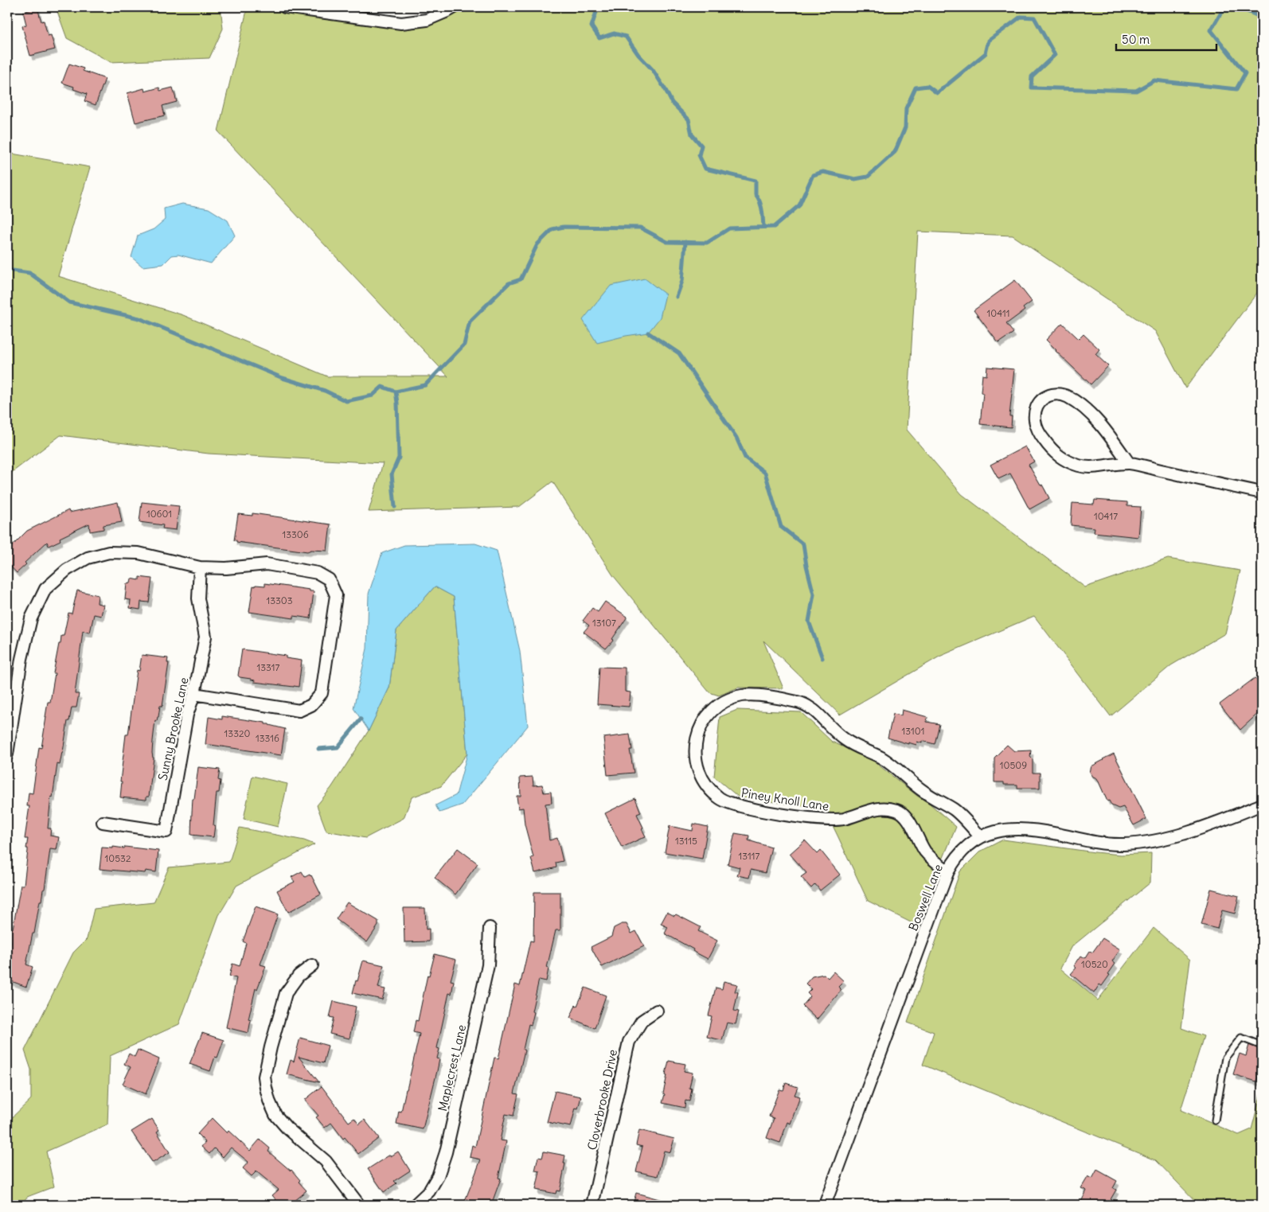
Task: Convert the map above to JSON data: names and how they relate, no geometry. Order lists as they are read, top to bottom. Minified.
{"streets":{"street":["Sunny Brooke Lane","Piney Knoll Lane","Boswell Lane","Maplecrest Lane","Cloverbrooke Drive"]},"crossings":[["Piney Knoll Lane","Boswell Lane"]],"house_numbers":["10411","10601","10417","13306","13303","13107","13317","13101","13320","13316","10509","13115","13117","10532","10520"],"scale_bar":"50 m"}
